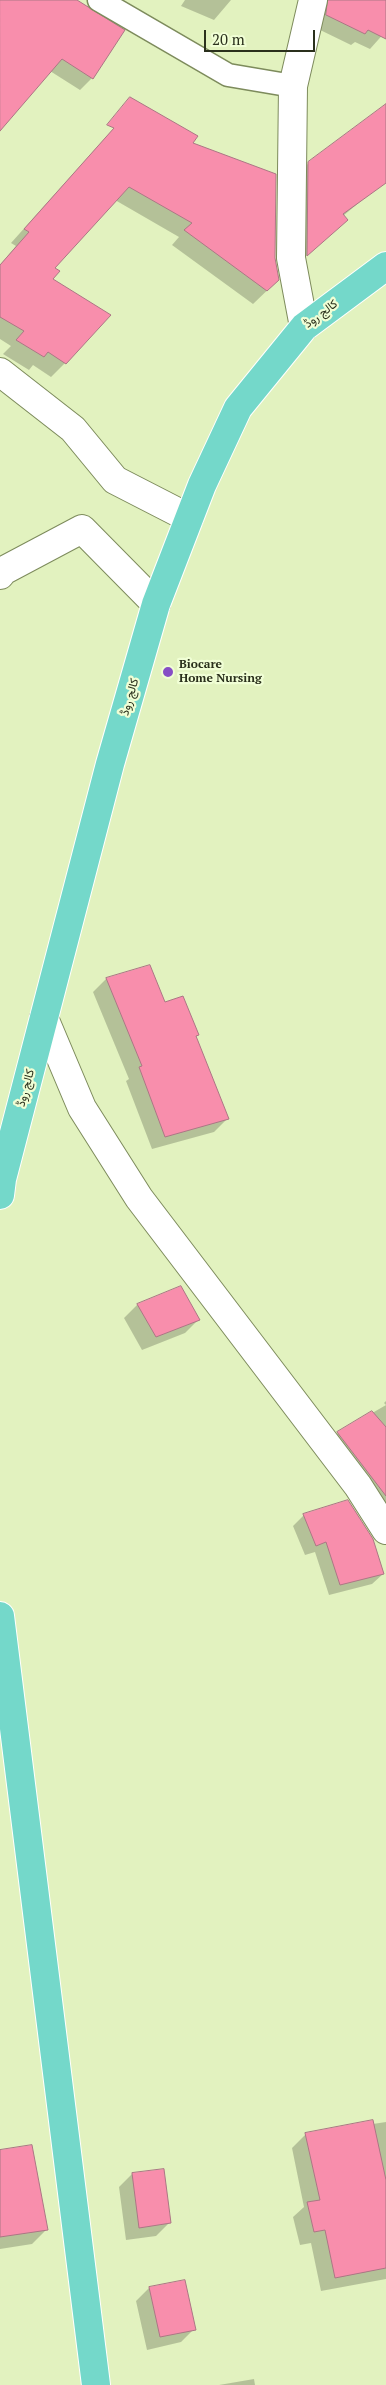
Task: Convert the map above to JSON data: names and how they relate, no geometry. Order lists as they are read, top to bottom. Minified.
{"streets":{"highway":["کالج روڈ"]},"places":["Biocare Home Nursing"],"scale_bar":"20 m"}
